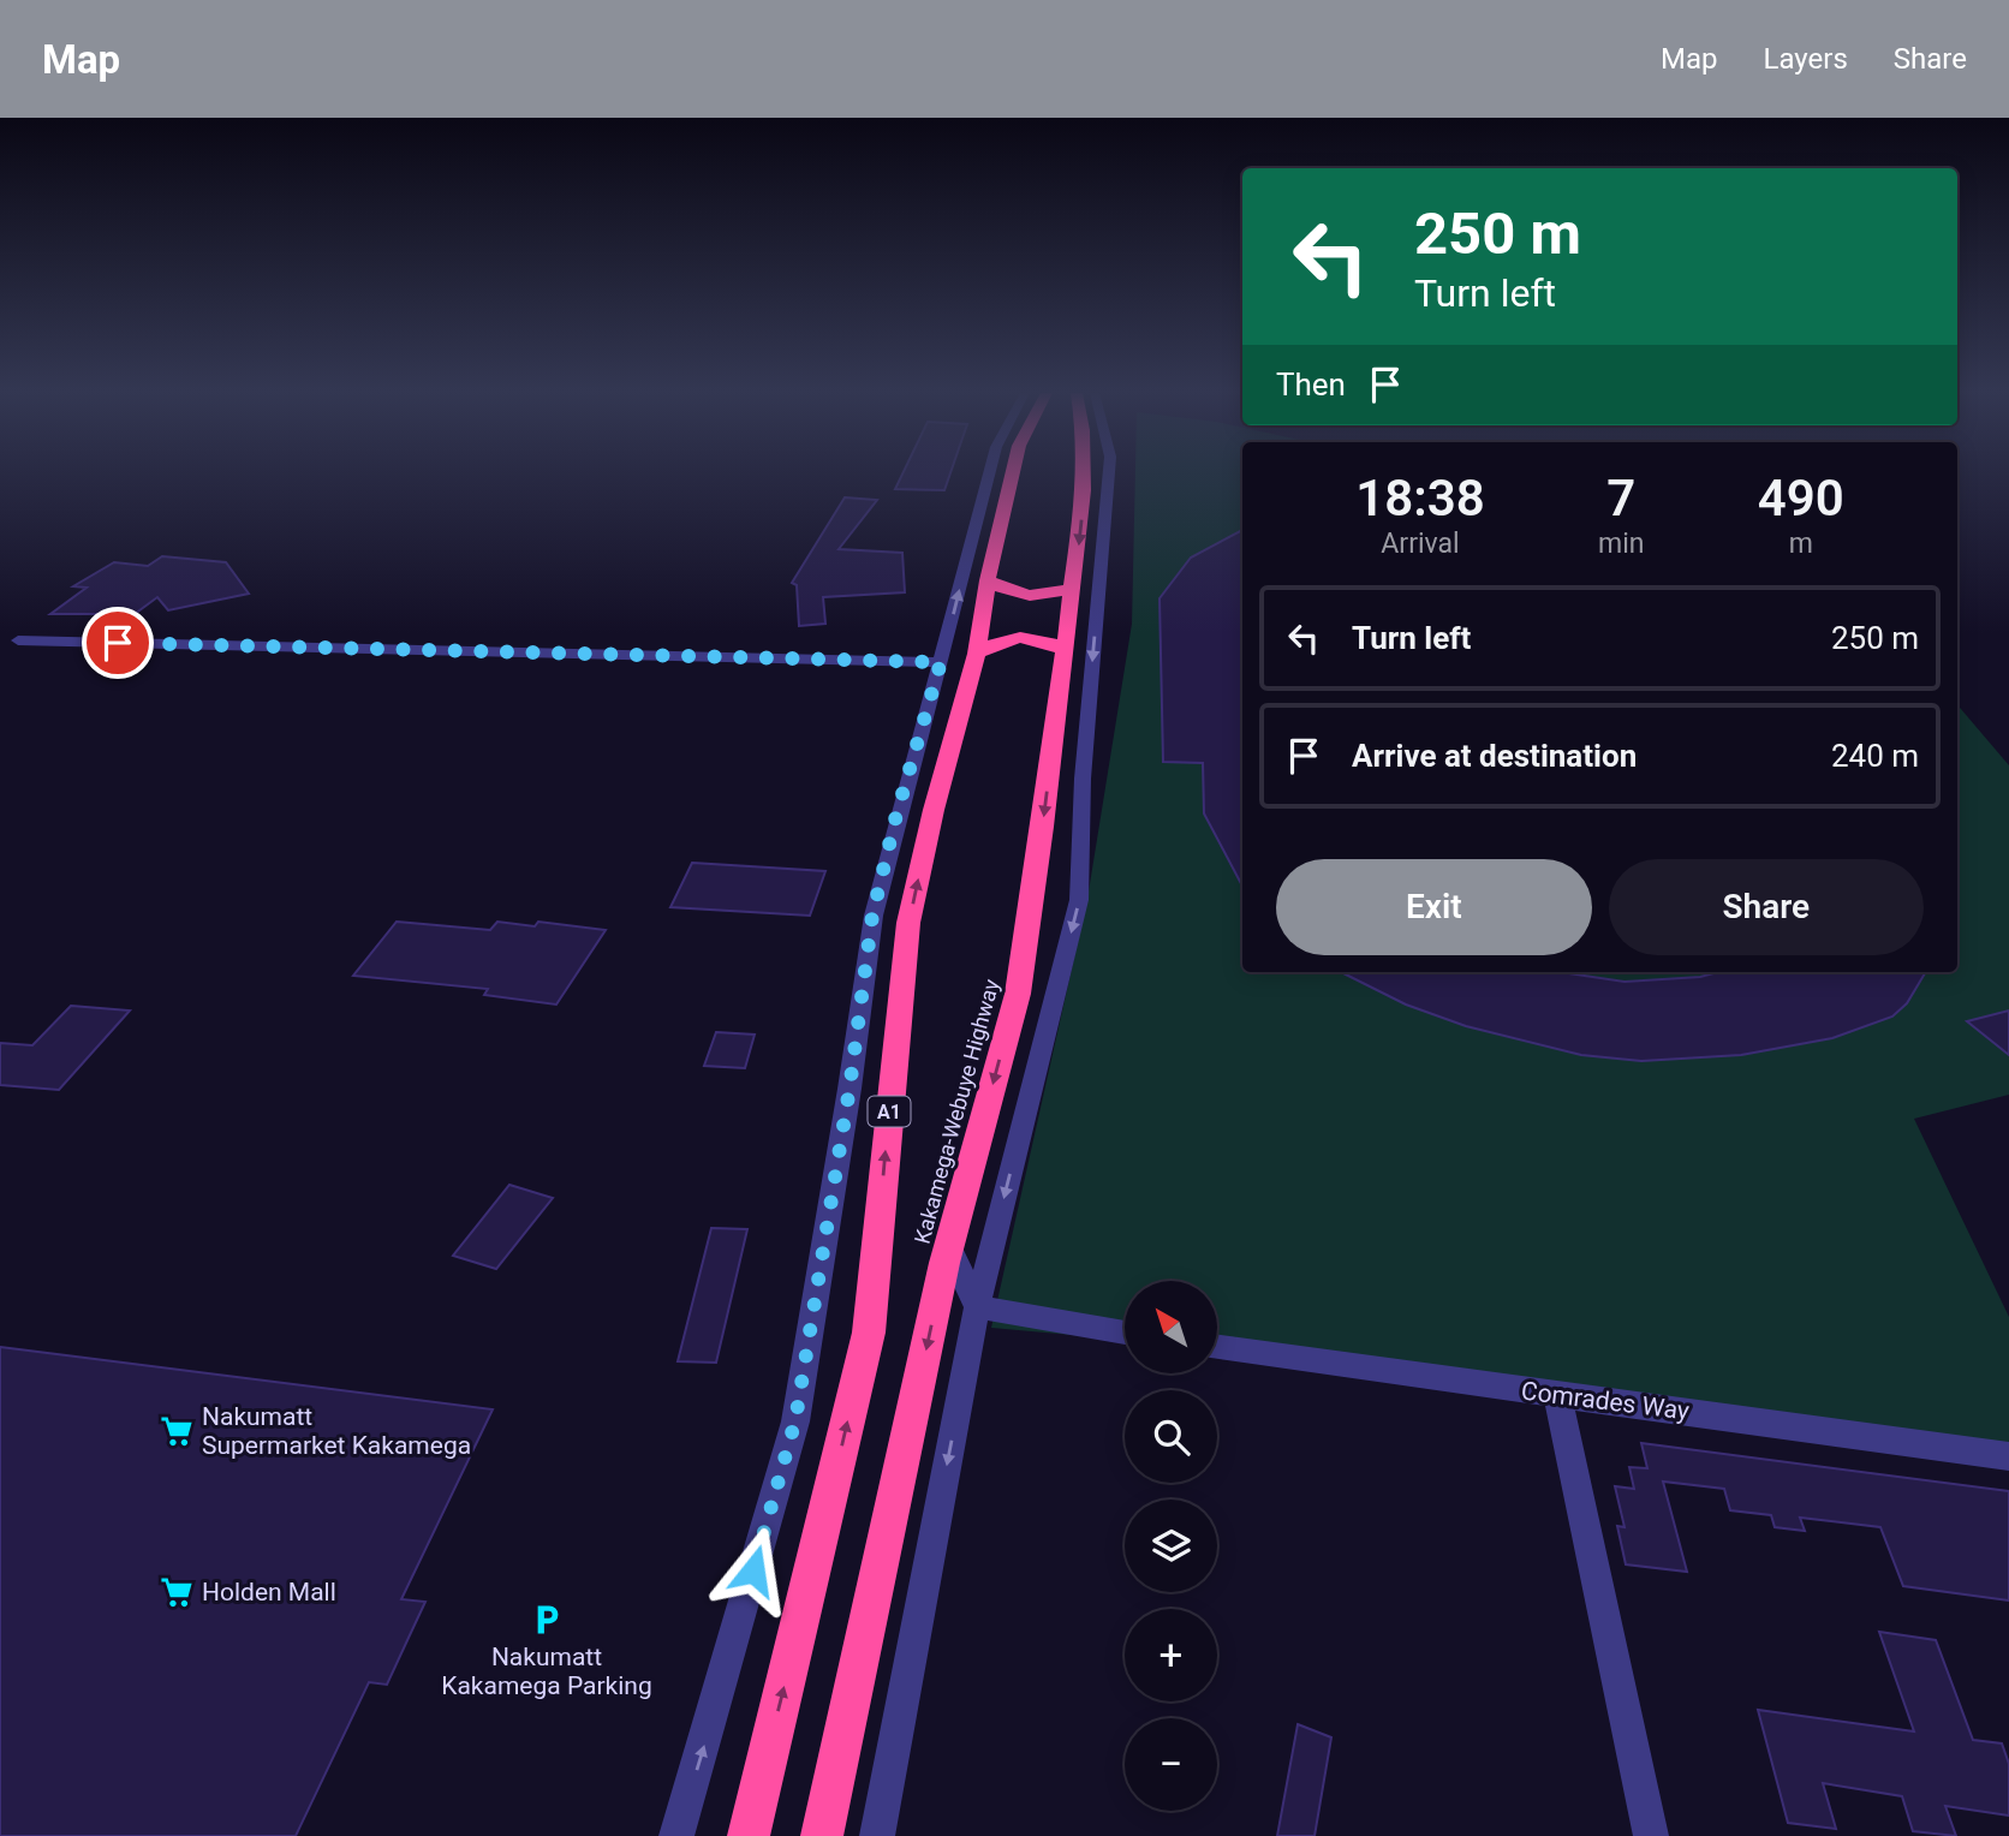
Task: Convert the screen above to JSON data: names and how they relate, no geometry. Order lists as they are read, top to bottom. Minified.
{"streets":{"highway":["A1","Kakamega-Webuye Highway"],"street":["Comrades Way"]},"places":{"supermarket":["Nakumatt Supermarket Kakamega","Holden Mall"],"parking":["Nakumatt Kakamega Parking"]},"north":"top left","page":{"header":"Map","nav":["Map","Layers","Share"],"turn":["250 m","Turn left"],"then":"Then","eta":["18:38","Arrival","7","min","490","m"],"list":[{"name":"Turn left","value":"250 m"},{"name":"Arrive at destination","value":"240 m"}],"buttons":["Exit","Share"],"map_buttons":["+","−"]}}
